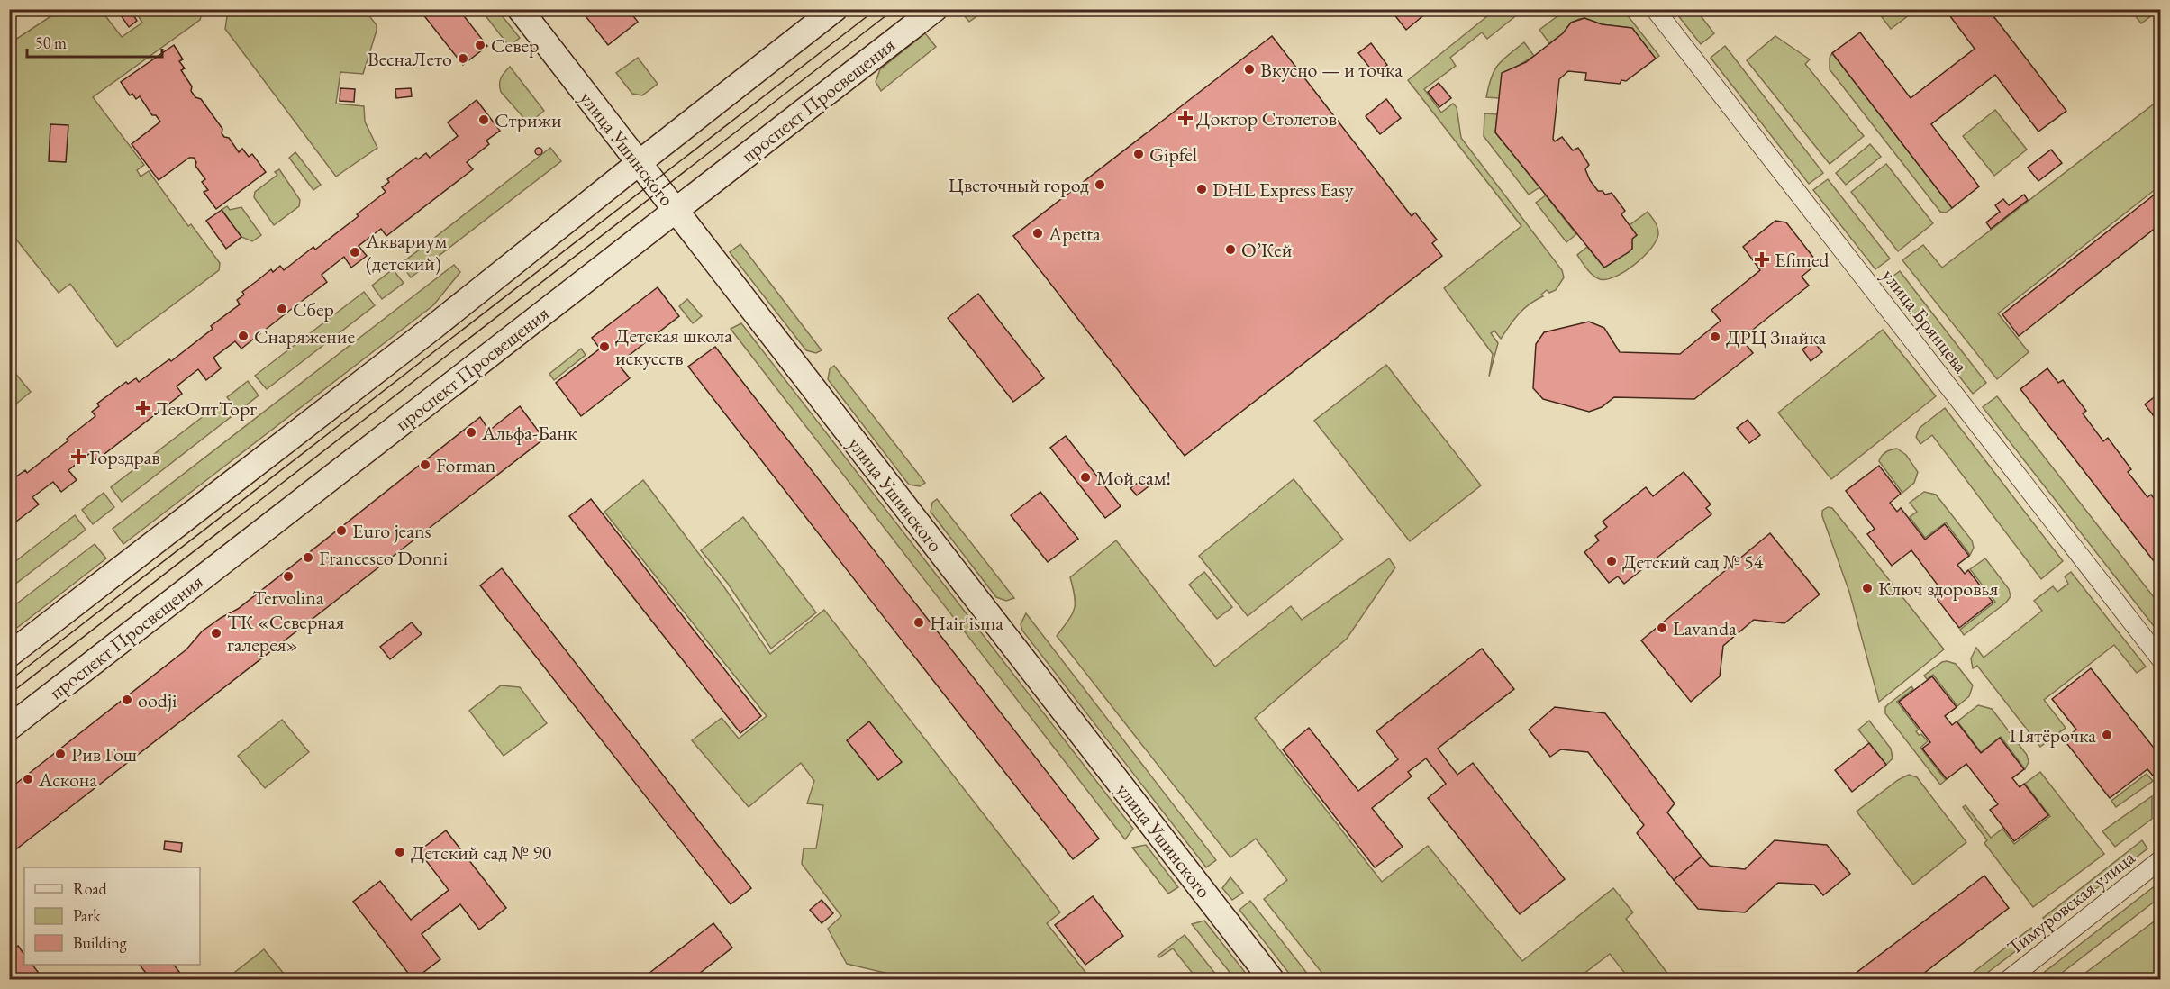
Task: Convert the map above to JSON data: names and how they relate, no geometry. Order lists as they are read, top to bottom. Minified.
{"streets":{"main road":["проспект Просвещения","улица Ушинского"],"street":["улица Брянцева","Тимуровская улица"]},"crossings":[["проспект Просвещения","улица Ушинского"]],"places":{"other":["Север","ВеснаЛето","Вкусно — и точка","Стрижи","Gipfel","Цветочный город","DHL Express Easy","Apetta","О’Кей","Аквариум (детский)","Сбер","Снаряжение","ДРЦ Знайка","Детская школа искусств","Альфа-Банк","Forman","Мой сам!","Euro jeans","Francesco Donni","Детский сад № 54","Tervolina","Ключ здоровья","Hair'isma","Lavanda","ТК «Северная галерея»","oodji","Пятёрочка","Рив Гош","Аскона","Детский сад № 90"],"health":["Доктор Столетов","Efimed","ЛекОптТорг","Горздрав"]},"legend":["Road","Park","Building"],"scale_bar":"50 m"}
